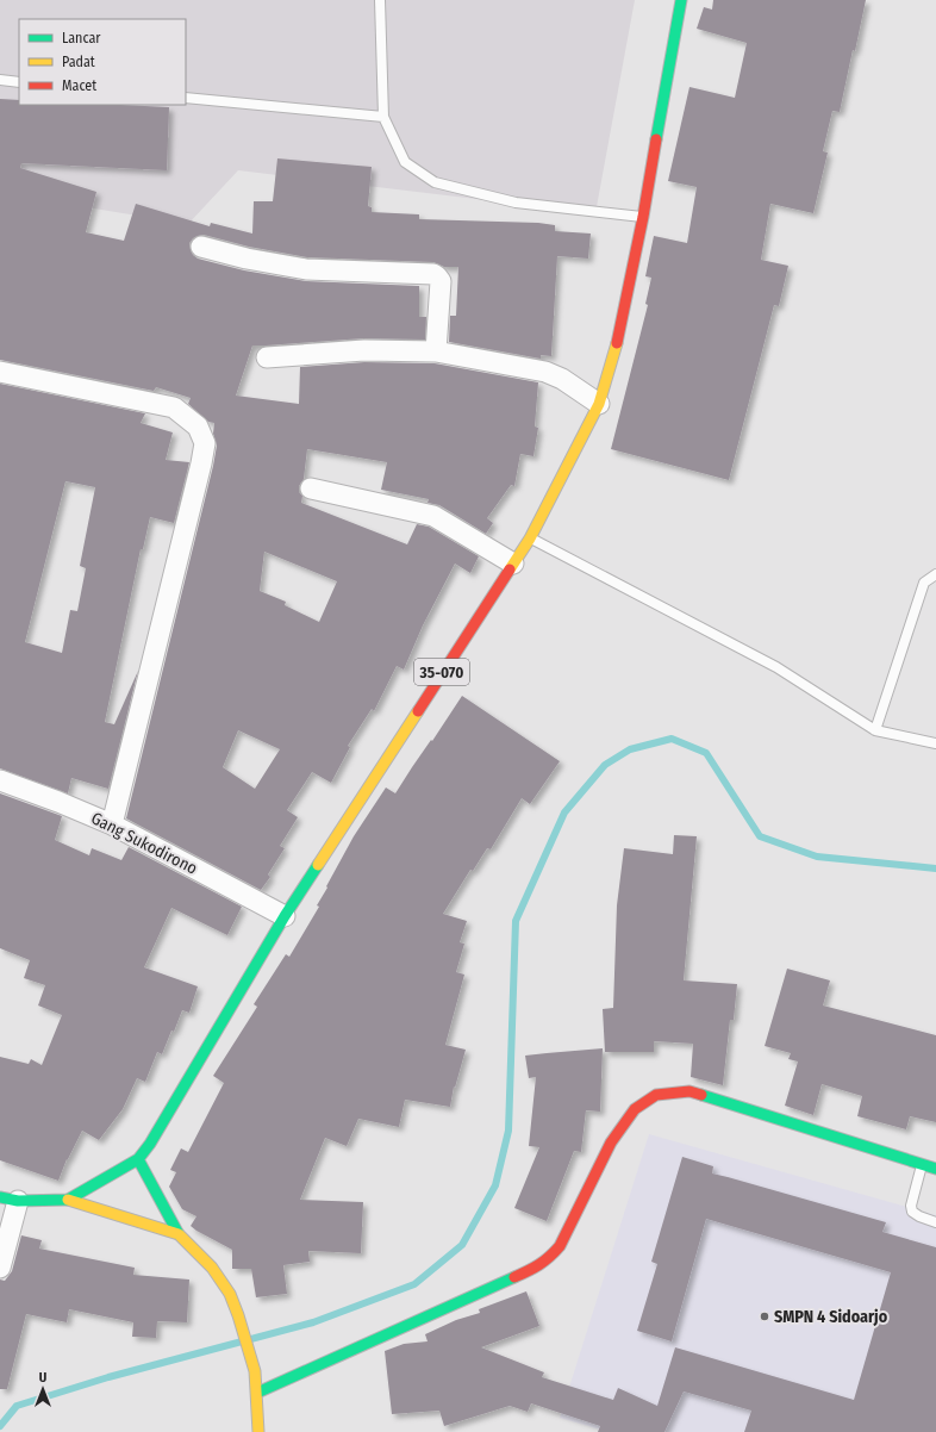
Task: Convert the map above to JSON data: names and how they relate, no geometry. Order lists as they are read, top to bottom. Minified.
{"streets":{"main road":["35-070"],"street":["Gang Sukodirono"]},"crossings":[["35-070","Gang Sukodirono"]],"places":["SMPN 4 Sidoarjo"],"legend":["Lancar","Padat","Macet"],"north":"top"}
